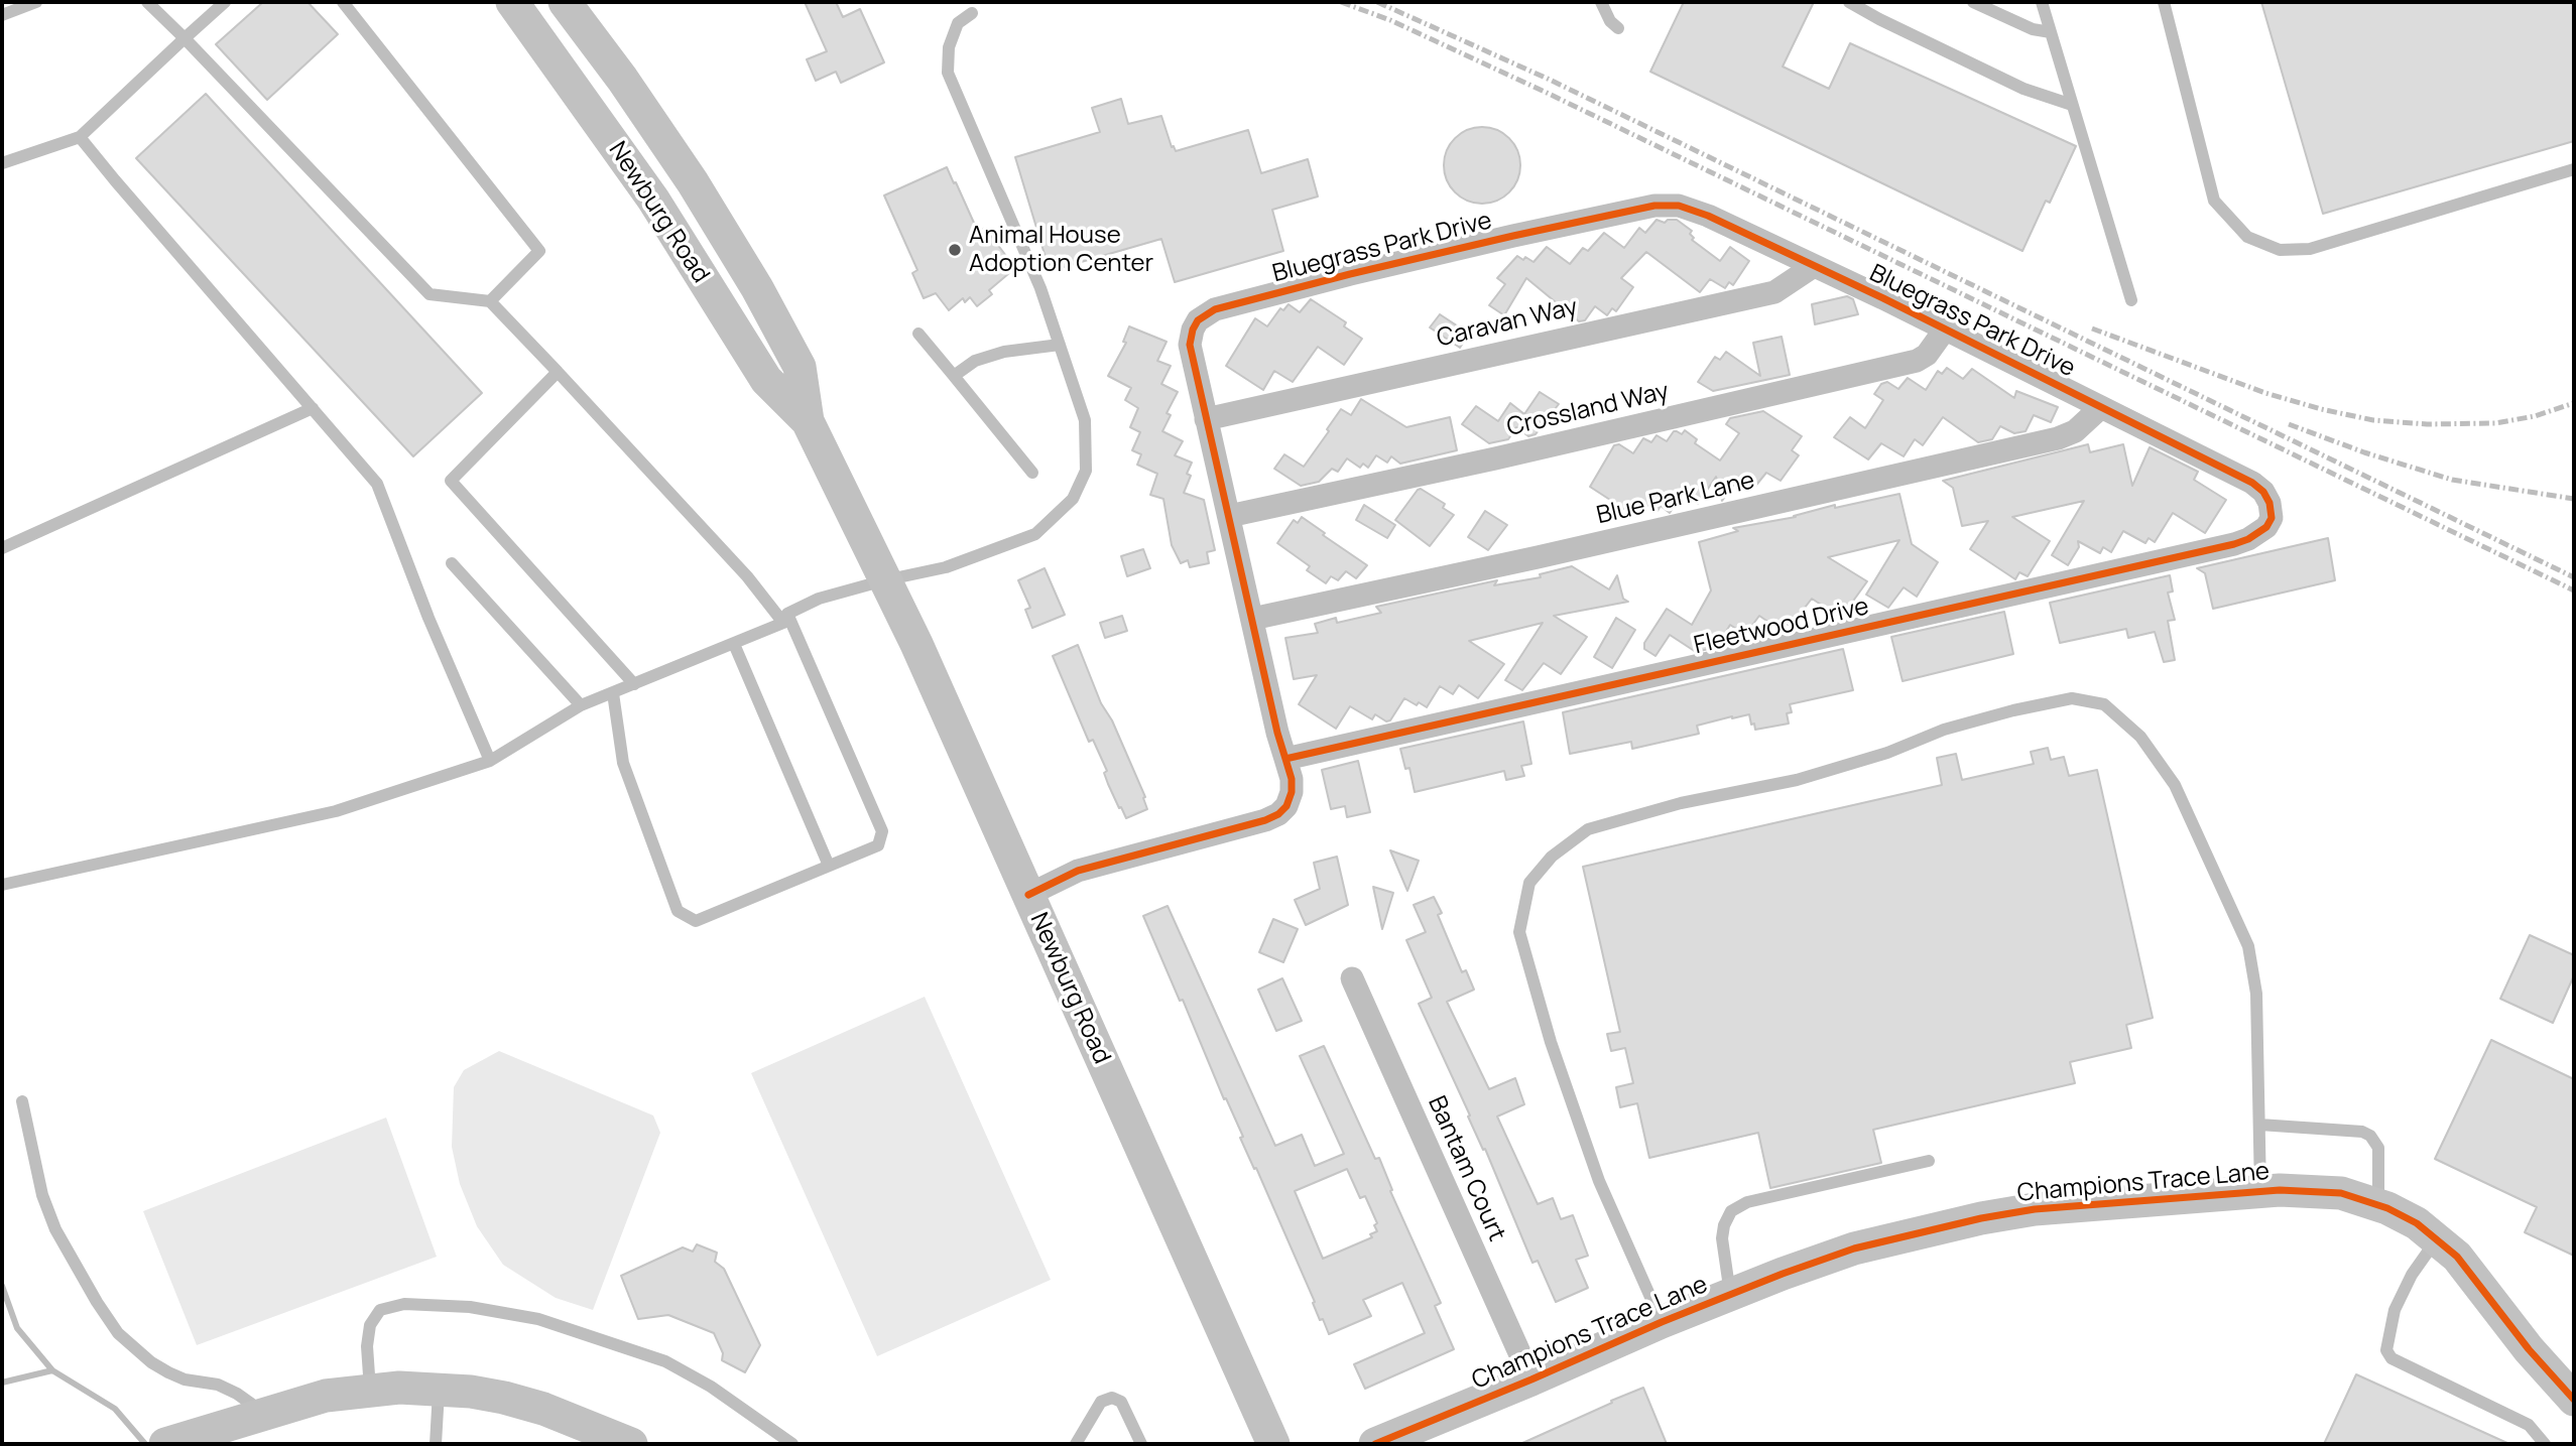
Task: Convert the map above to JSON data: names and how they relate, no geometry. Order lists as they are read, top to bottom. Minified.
{"streets":{"main road":["Newburg Road","Champions Trace Lane"],"street":["Bluegrass Park Drive","Caravan Way","Crossland Way","Blue Park Lane","Fleetwood Drive","Bantam Court"]},"crossings":[["Newburg Road","Bluegrass Park Drive"],["Bluegrass Park Drive","Caravan Way"],["Bluegrass Park Drive","Crossland Way"],["Bluegrass Park Drive","Blue Park Lane"],["Bluegrass Park Drive","Fleetwood Drive"],["Bantam Court","Champions Trace Lane"]],"places":["Animal House Adoption Center"]}
